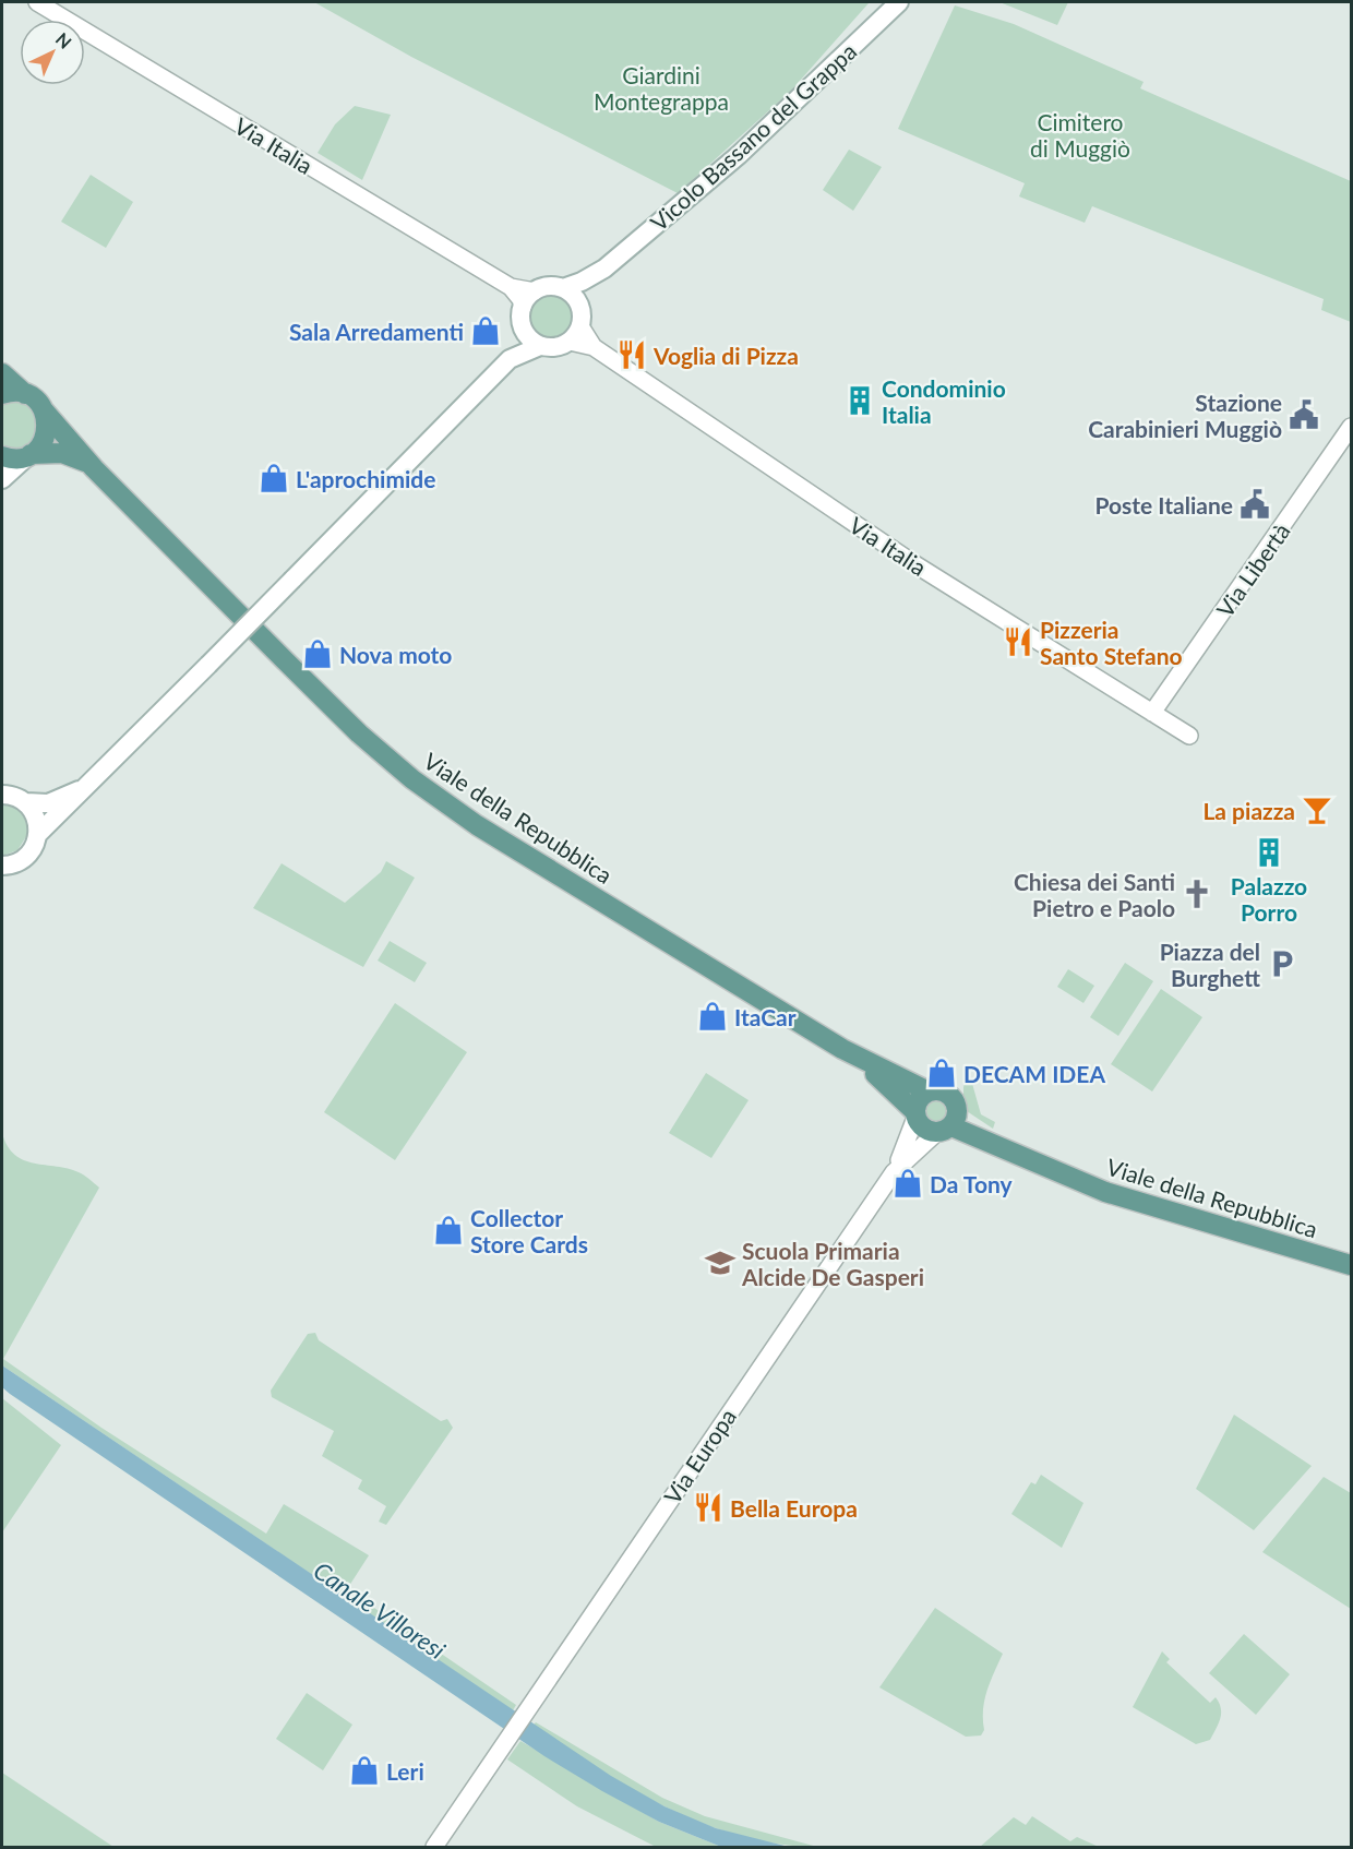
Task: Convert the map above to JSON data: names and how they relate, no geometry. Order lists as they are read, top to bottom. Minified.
{"streets":{"main road":["Vicolo Bassano del Grappa","Via Italia","Viale della Repubblica"],"street":["Via Libertà","Via Europa"]},"crossings":[["Vicolo Bassano del Grappa","Via Italia"],["Via Italia","Via Libertà"],["Viale della Repubblica","Via Europa"]],"water":["Canale Villoresi"],"parks":["Giardini Montegrappa","Cimitero di Muggiò"],"places":{"shop":["Sala Arredamenti","L'aprochimide","Nova moto","ItaCar","DECAM IDEA","Da Tony","Collector Store Cards","Leri"],"restaurant":["Voglia di Pizza","Pizzeria Santo Stefano","Bella Europa"],"building":["Condominio Italia","Palazzo Porro"],"public building":["Stazione Carabinieri Muggiò","Poste Italiane"],"bar":["La piazza"],"church":["Chiesa dei Santi Pietro e Paolo"],"parking":["Piazza del Burghett"],"school or university":["Scuola Primaria Alcide De Gasperi"]},"north":"top right"}
